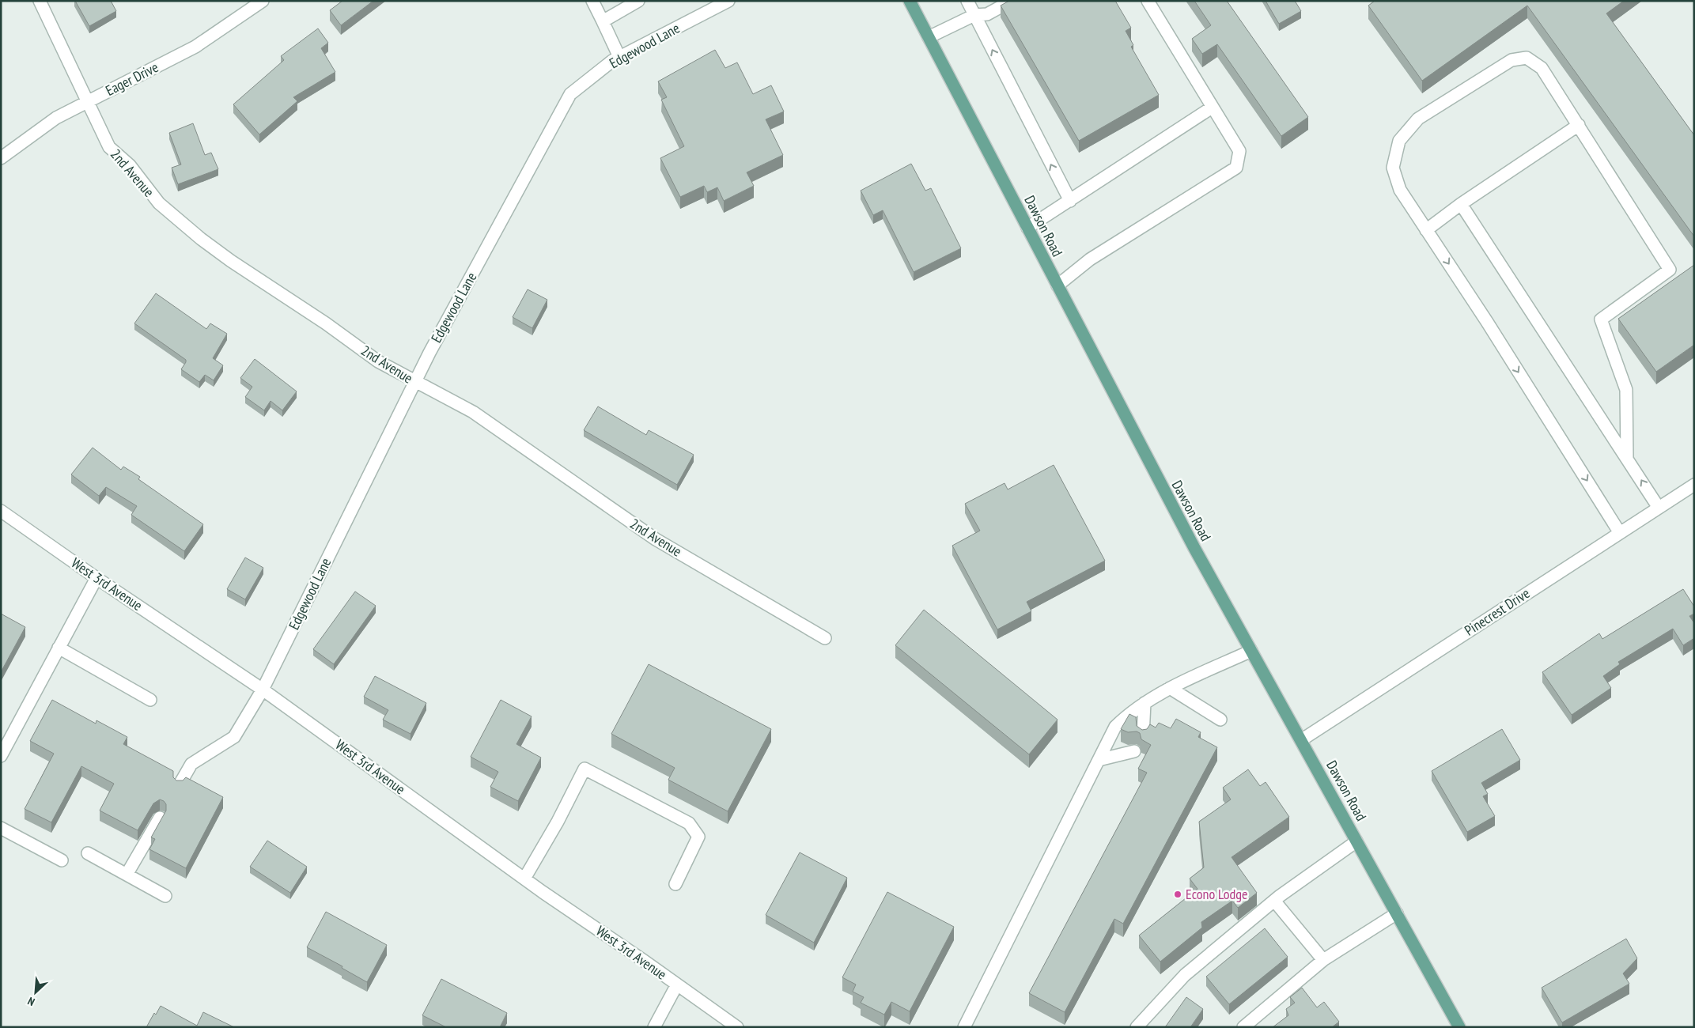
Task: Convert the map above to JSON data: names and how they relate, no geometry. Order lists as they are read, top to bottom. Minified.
{"streets":{"main road":["Dawson Road"],"street":["Edgewood Lane","Eager Drive","2nd Avenue","West 3rd Avenue","Pinecrest Drive"]},"crossings":[["Edgewood Lane","2nd Avenue"],["Edgewood Lane","West 3rd Avenue"],["Eager Drive","2nd Avenue"],["Dawson Road","Pinecrest Drive"]],"places":["Econo Lodge"],"north":"bottom left"}
